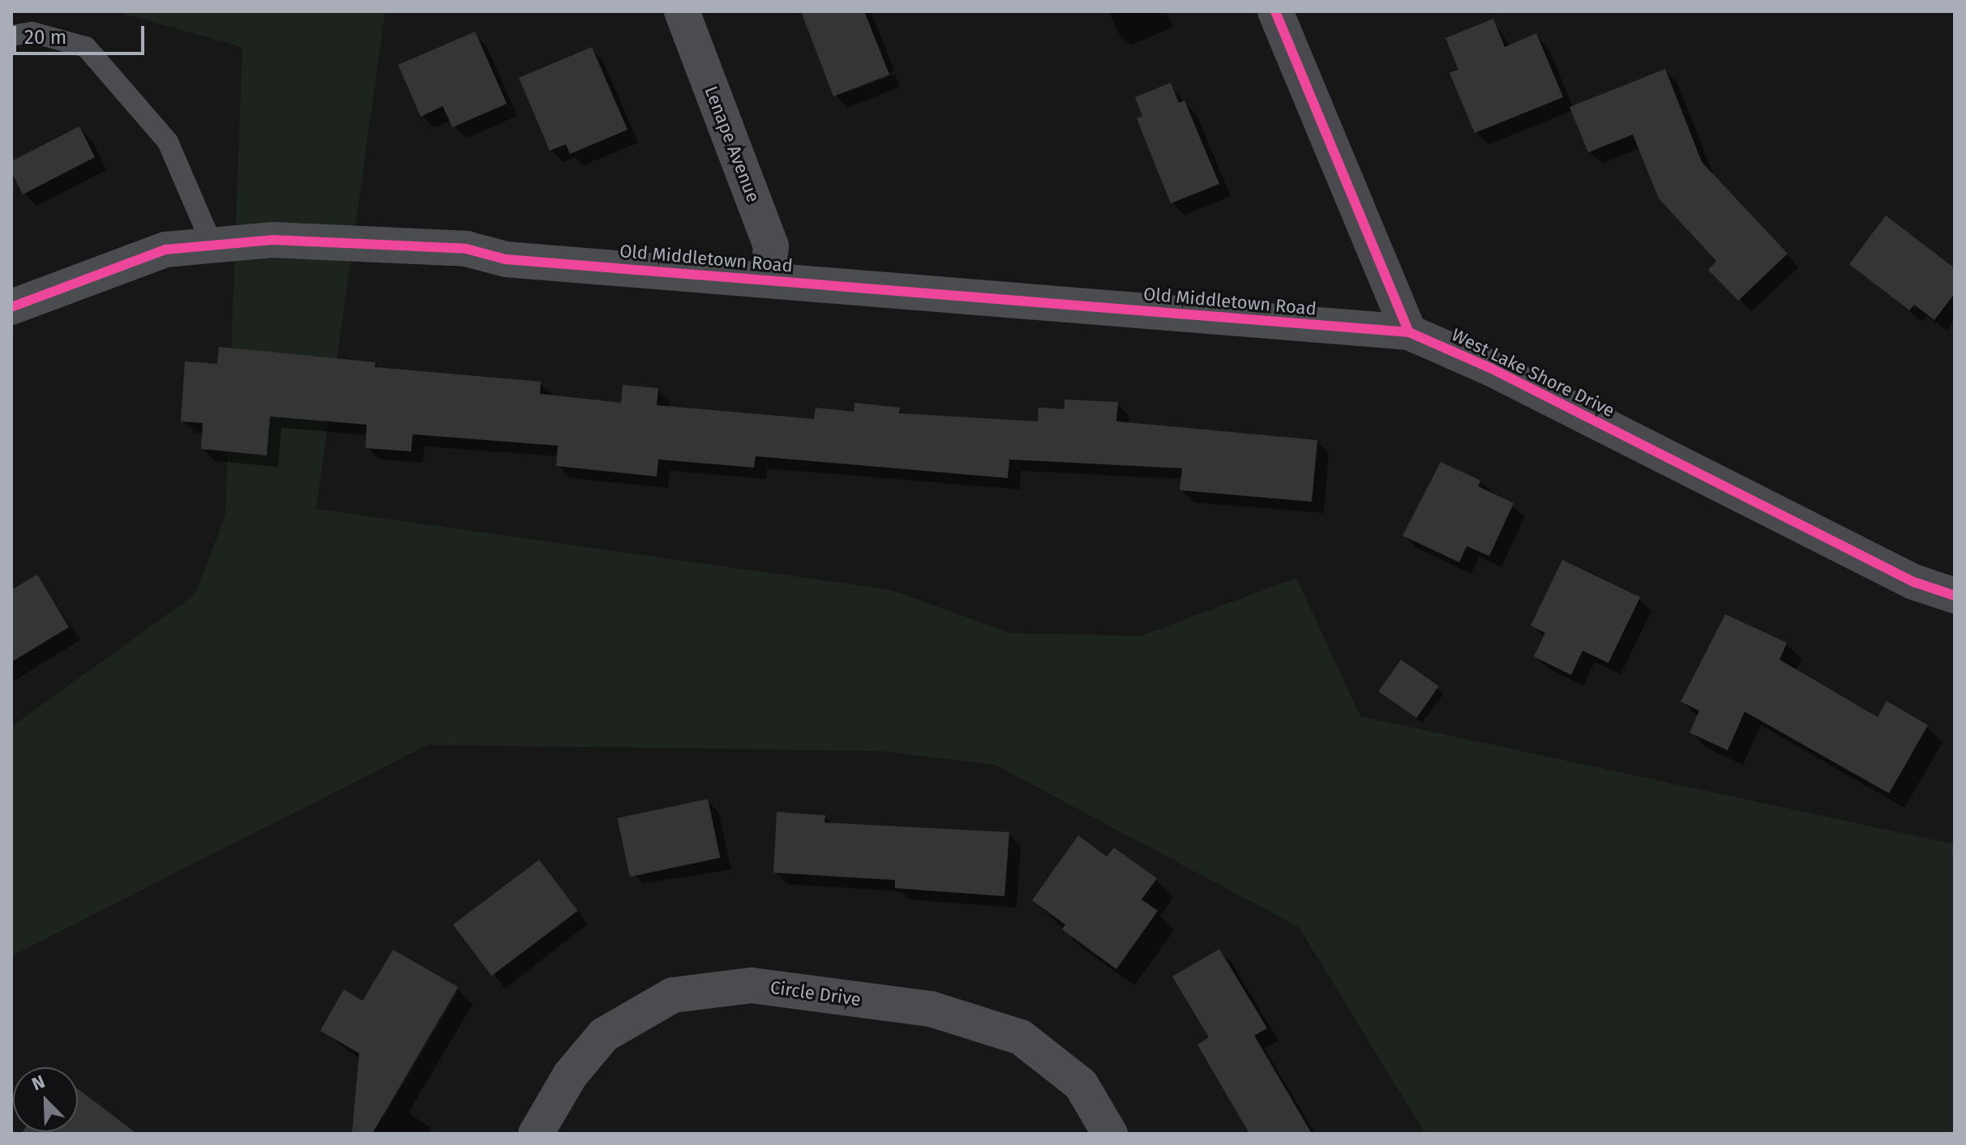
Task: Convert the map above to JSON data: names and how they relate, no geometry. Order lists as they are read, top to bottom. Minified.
{"streets":{"street":["Lenape Avenue","Old Middletown Road","West Lake Shore Drive","Circle Drive"]},"crossings":[["Lenape Avenue","Old Middletown Road"],["Old Middletown Road","West Lake Shore Drive"]],"scale_bar":"20 m","north":"top left"}
